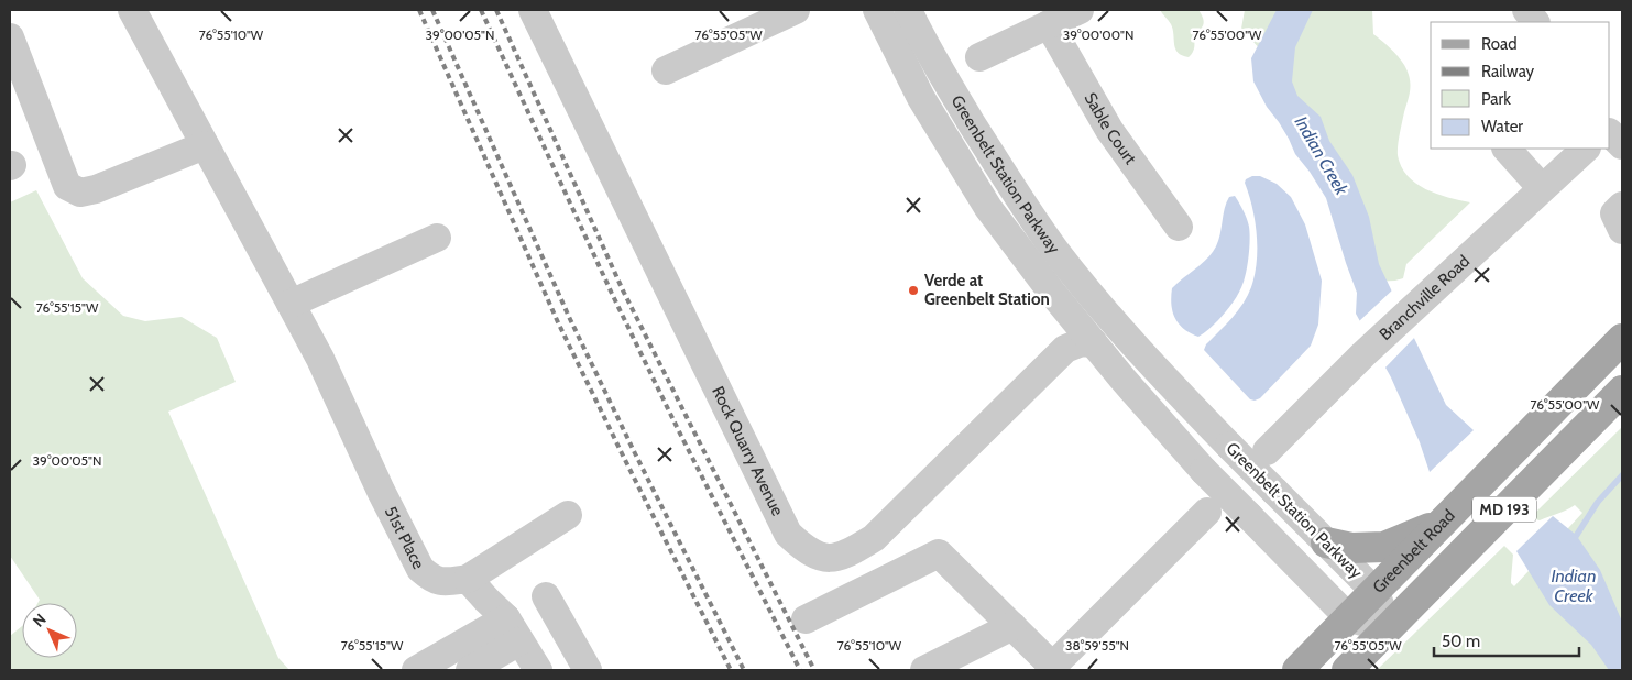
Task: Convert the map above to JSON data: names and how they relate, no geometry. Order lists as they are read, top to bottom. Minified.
{"streets":{"main road":["MD 193","Greenbelt Road"],"street":["Sable Court","Greenbelt Station Parkway","Branchville Road","Rock Quarry Avenue","51st Place"]},"crossings":[["Greenbelt Station Parkway","Rock Quarry Avenue"],["Greenbelt Station Parkway","MD 193"],["Greenbelt Station Parkway","Greenbelt Road"]],"water":["Indian Creek"],"places":["Verde at Greenbelt Station"],"legend":["Road","Railway","Park","Water"],"scale_bar":"50 m","north":"top left","coordinates":["76°55'05\"W","76°55'00\"W","76°55'10\"W","39°00'05\"N","39°00'00\"N","76°55'15\"W","38°59'55\"N"]}
